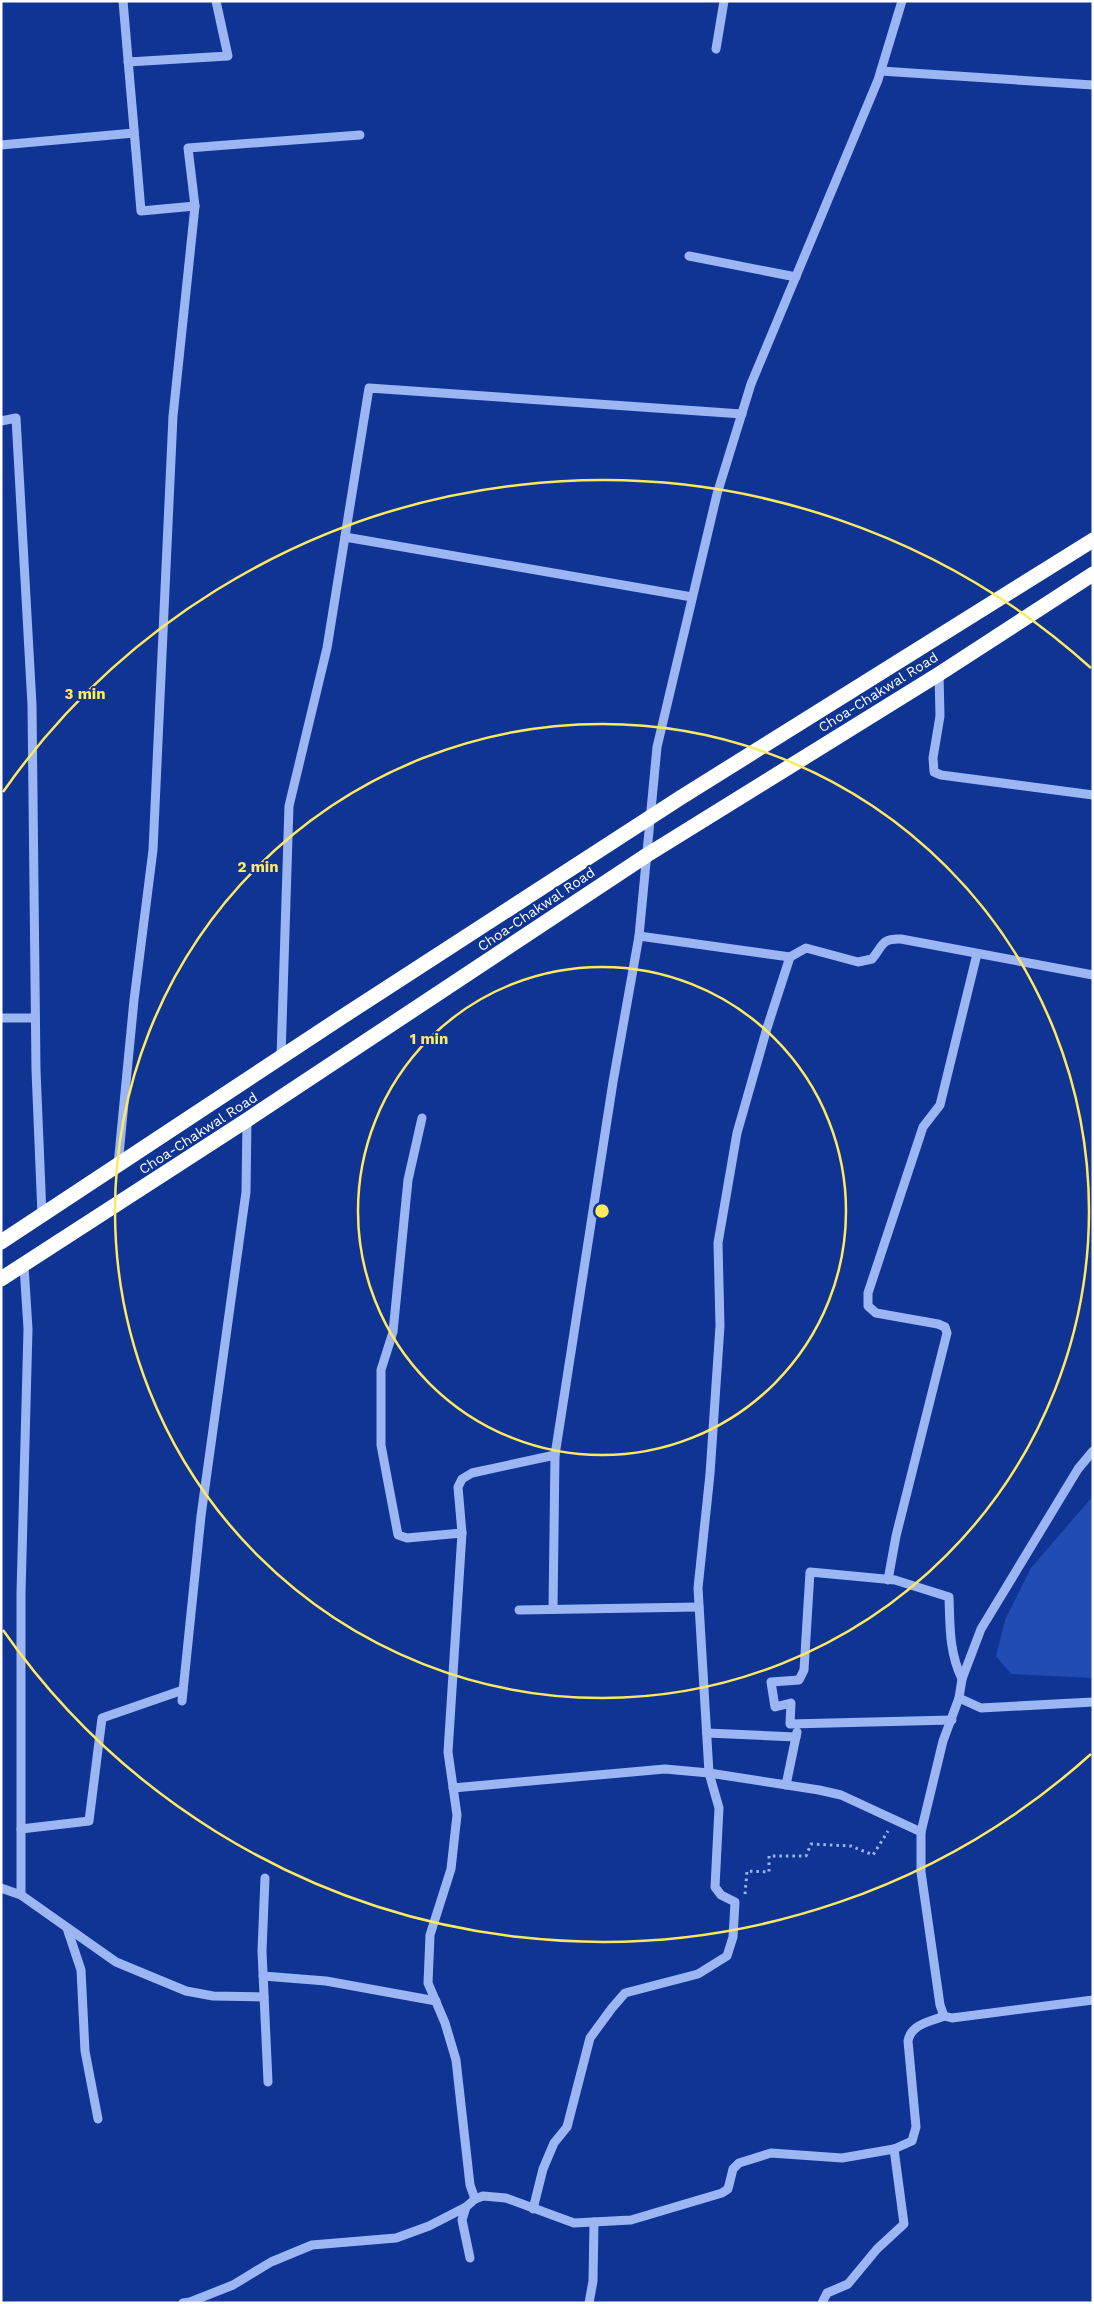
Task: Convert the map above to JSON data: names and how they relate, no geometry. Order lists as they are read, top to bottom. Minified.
{"streets":{"highway":["Choa-Chakwal Road"]},"rings":["3 min","2 min","1 min"]}
